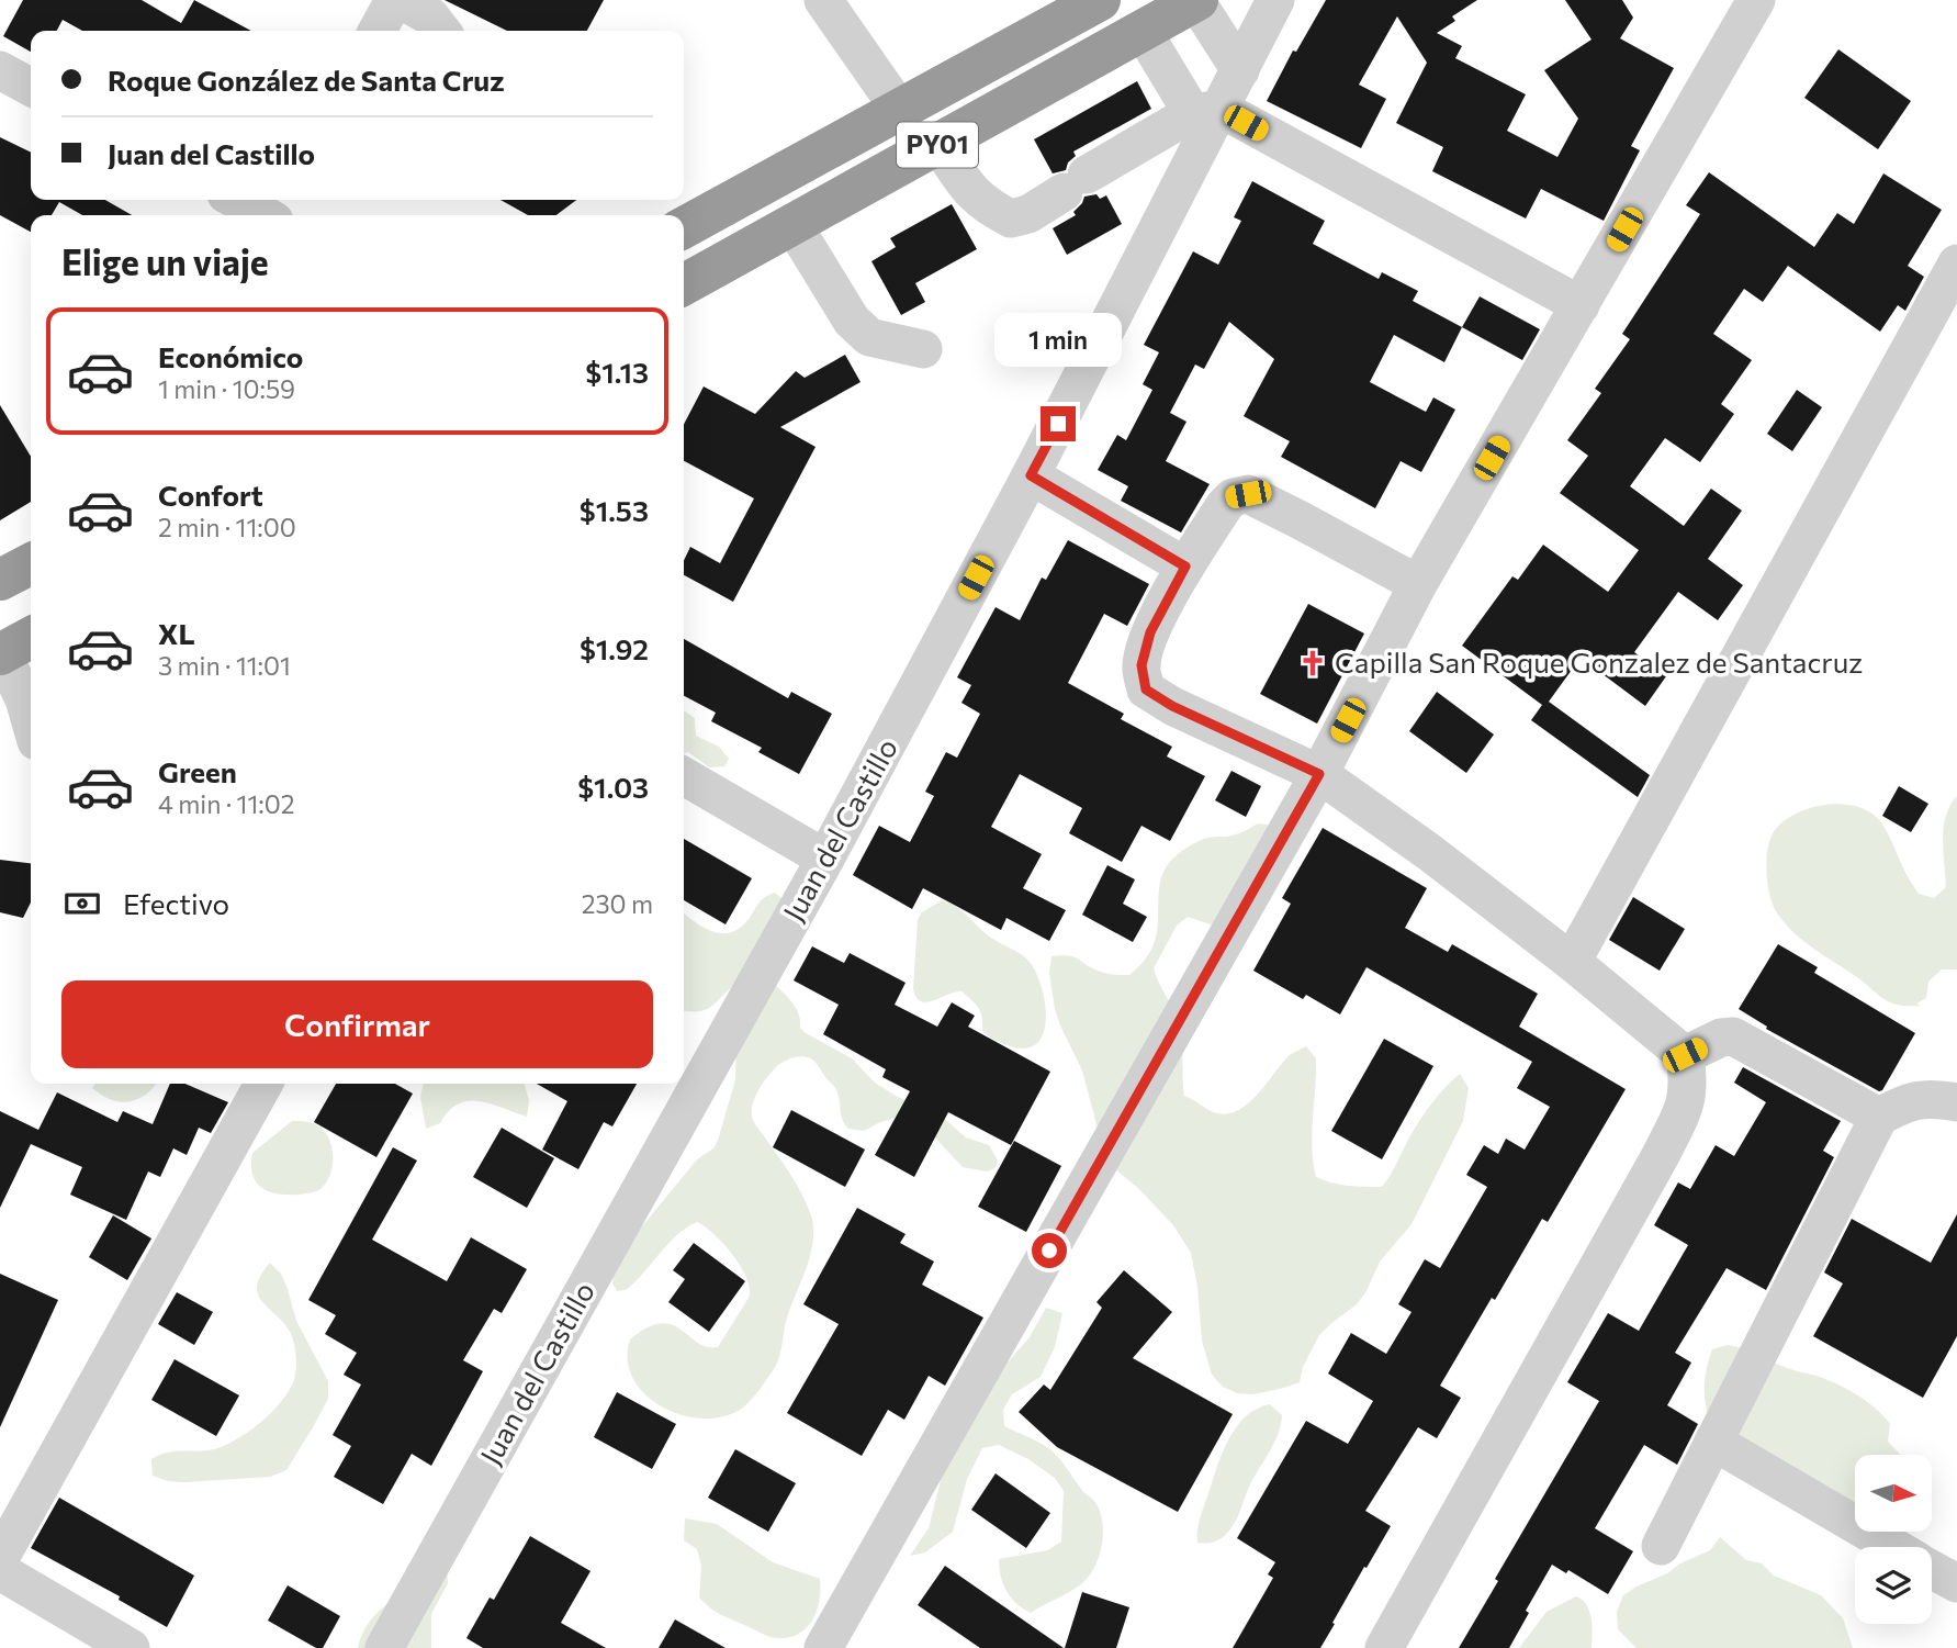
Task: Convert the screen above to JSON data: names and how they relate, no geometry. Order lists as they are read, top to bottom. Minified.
{"streets":{"highway":["PY01"],"street":["Juan del Castillo"]},"places":{"church":["Capilla San Roque Gonzalez de Santacruz"]},"north":"right","page":{"banner":["Roque González de Santa Cruz","Juan del Castillo"],"heading":"Elige un viaje","list":[{"name":"Económico","note":"1 min · 10:59","value":"$1.13"},{"name":"Confort","note":"2 min · 11:00","value":"$1.53"},{"name":"XL","note":"3 min · 11:01","value":"$1.92"},{"name":"Green","note":"4 min · 11:02","value":"$1.03"}],"bubble":"1 min","pay":["Efectivo","230 m"],"buttons":"Confirmar"}}
